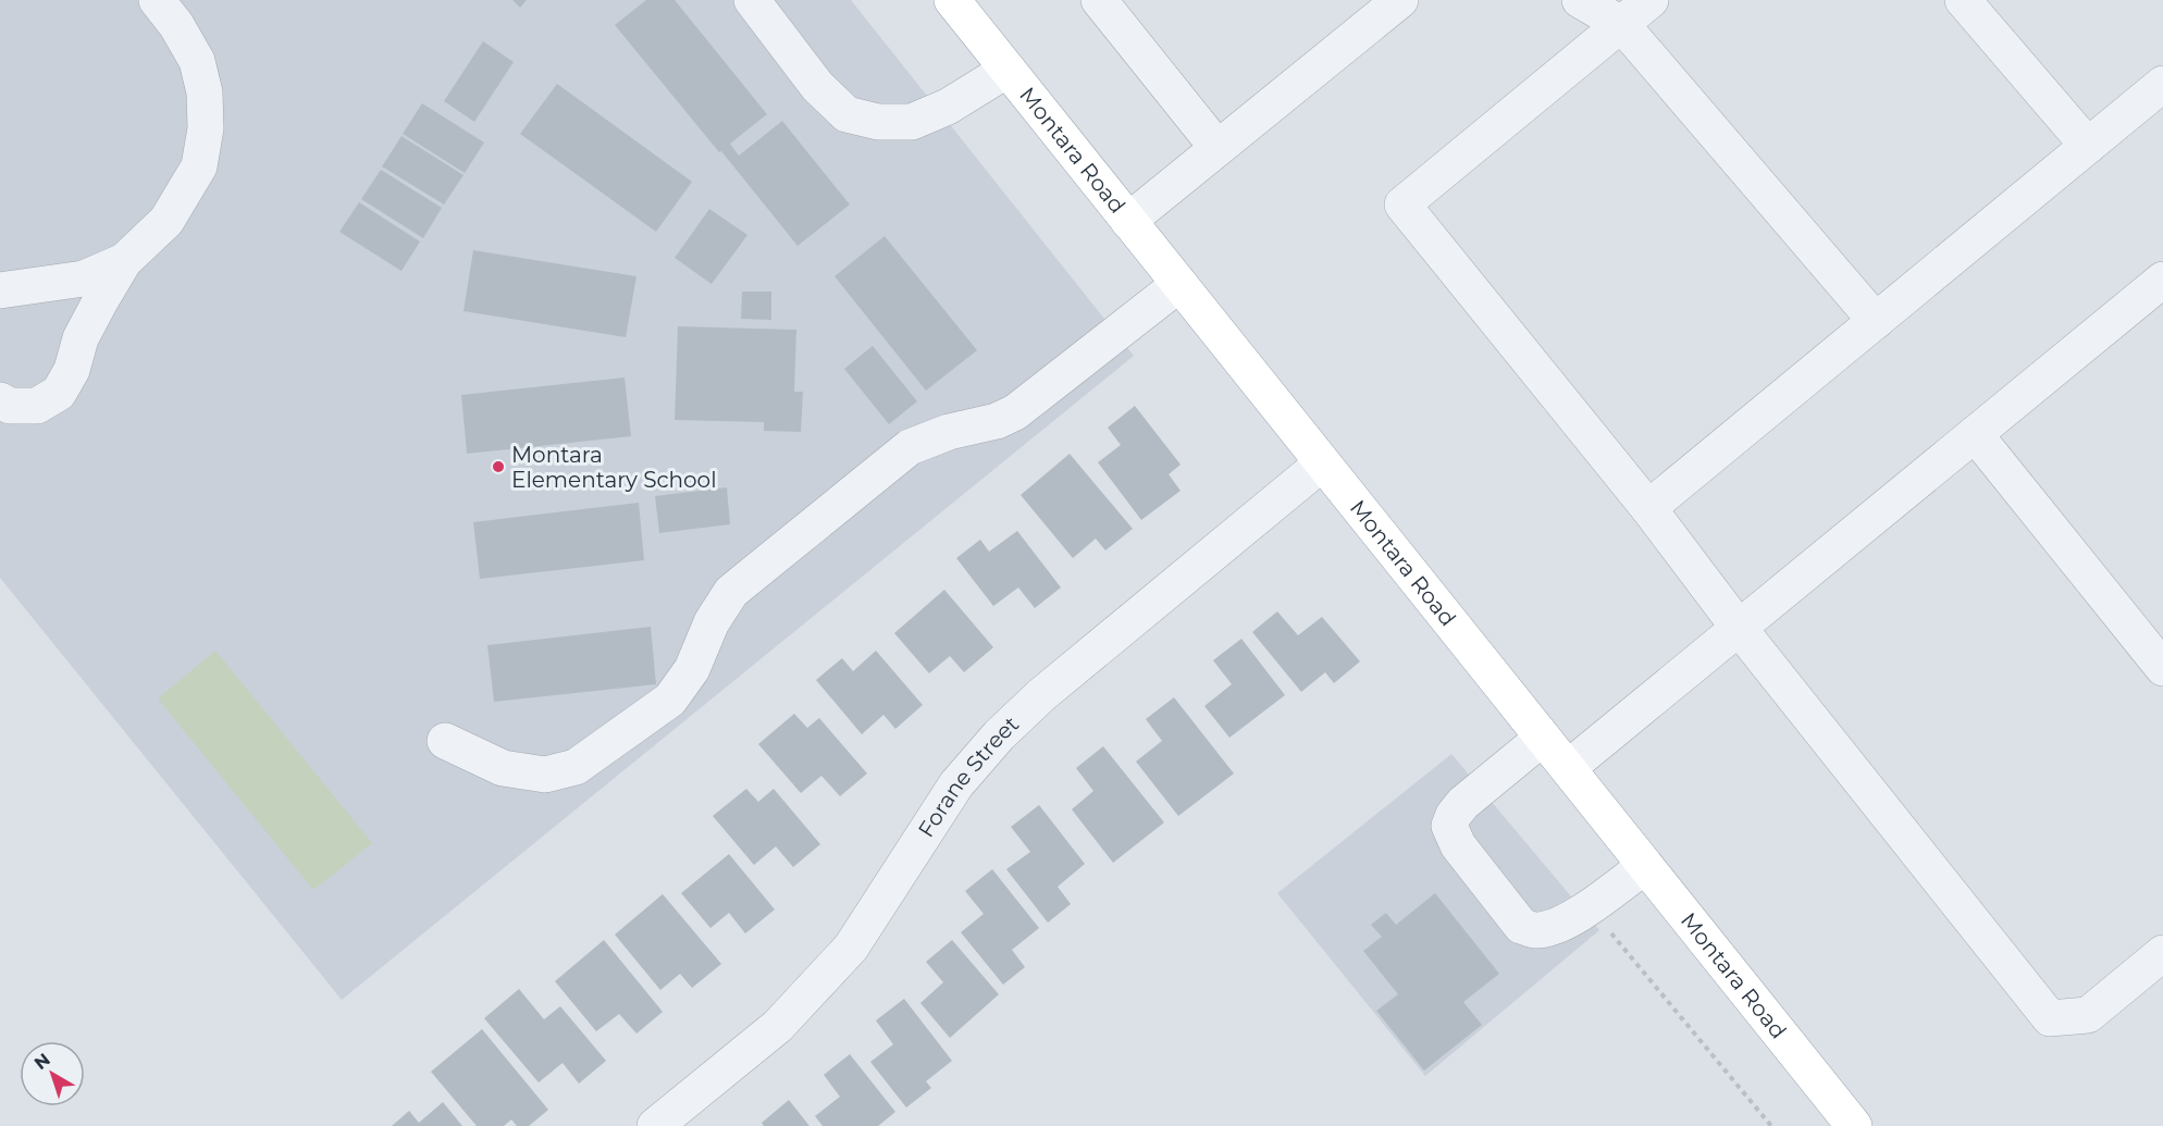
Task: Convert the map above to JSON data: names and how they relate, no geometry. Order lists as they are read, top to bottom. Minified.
{"streets":{"main road":["Montara Road"],"street":["Forane Street"]},"crossings":[["Montara Road","Forane Street"]],"places":["Montara Elementary School"],"north":"top left"}
